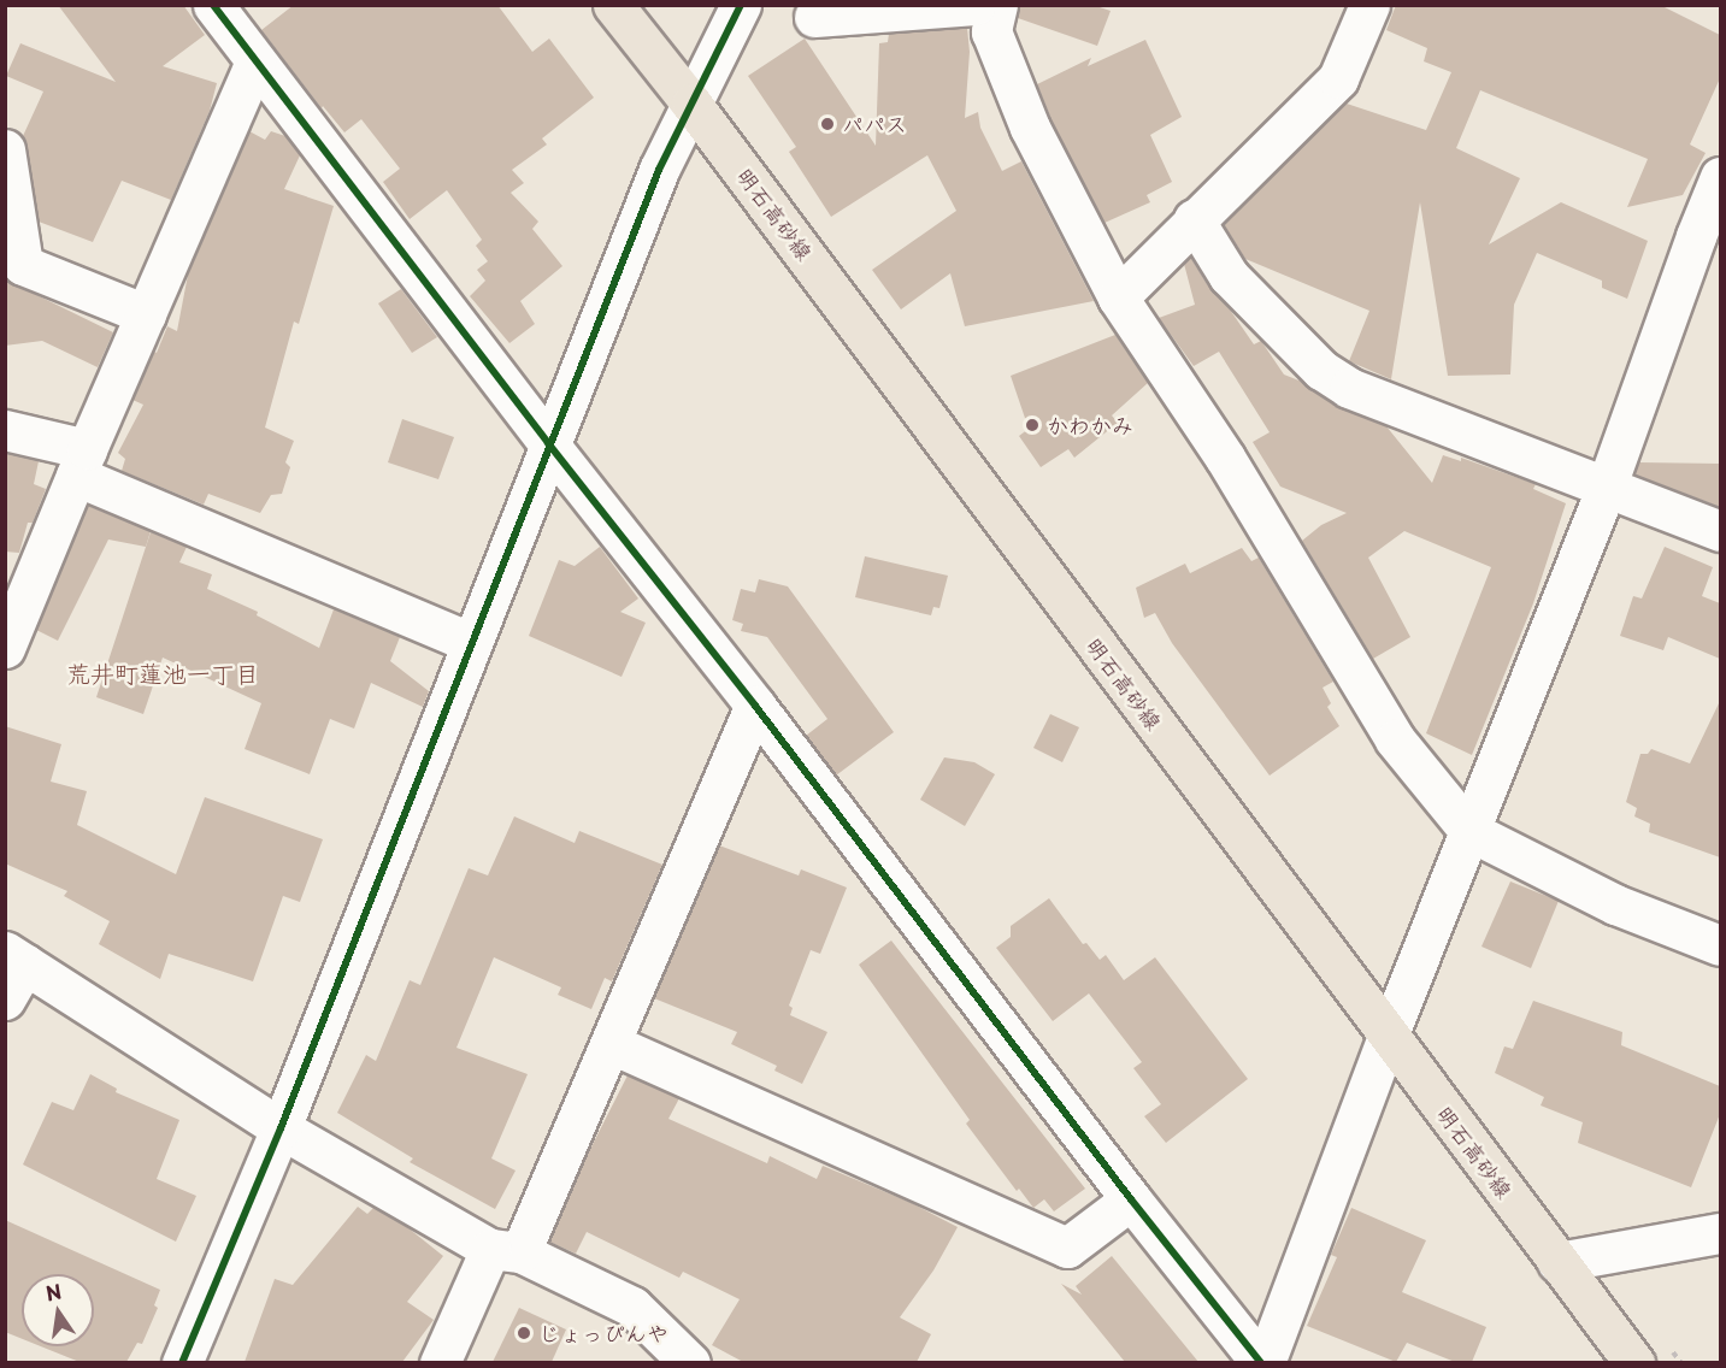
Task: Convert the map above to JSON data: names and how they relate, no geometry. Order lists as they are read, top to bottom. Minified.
{"streets":{"main road":["明石高砂線"]},"districts":["荒井町蓮池一丁目"],"places":["パパス","かわかみ","じょっぴんや"],"north":"top"}
